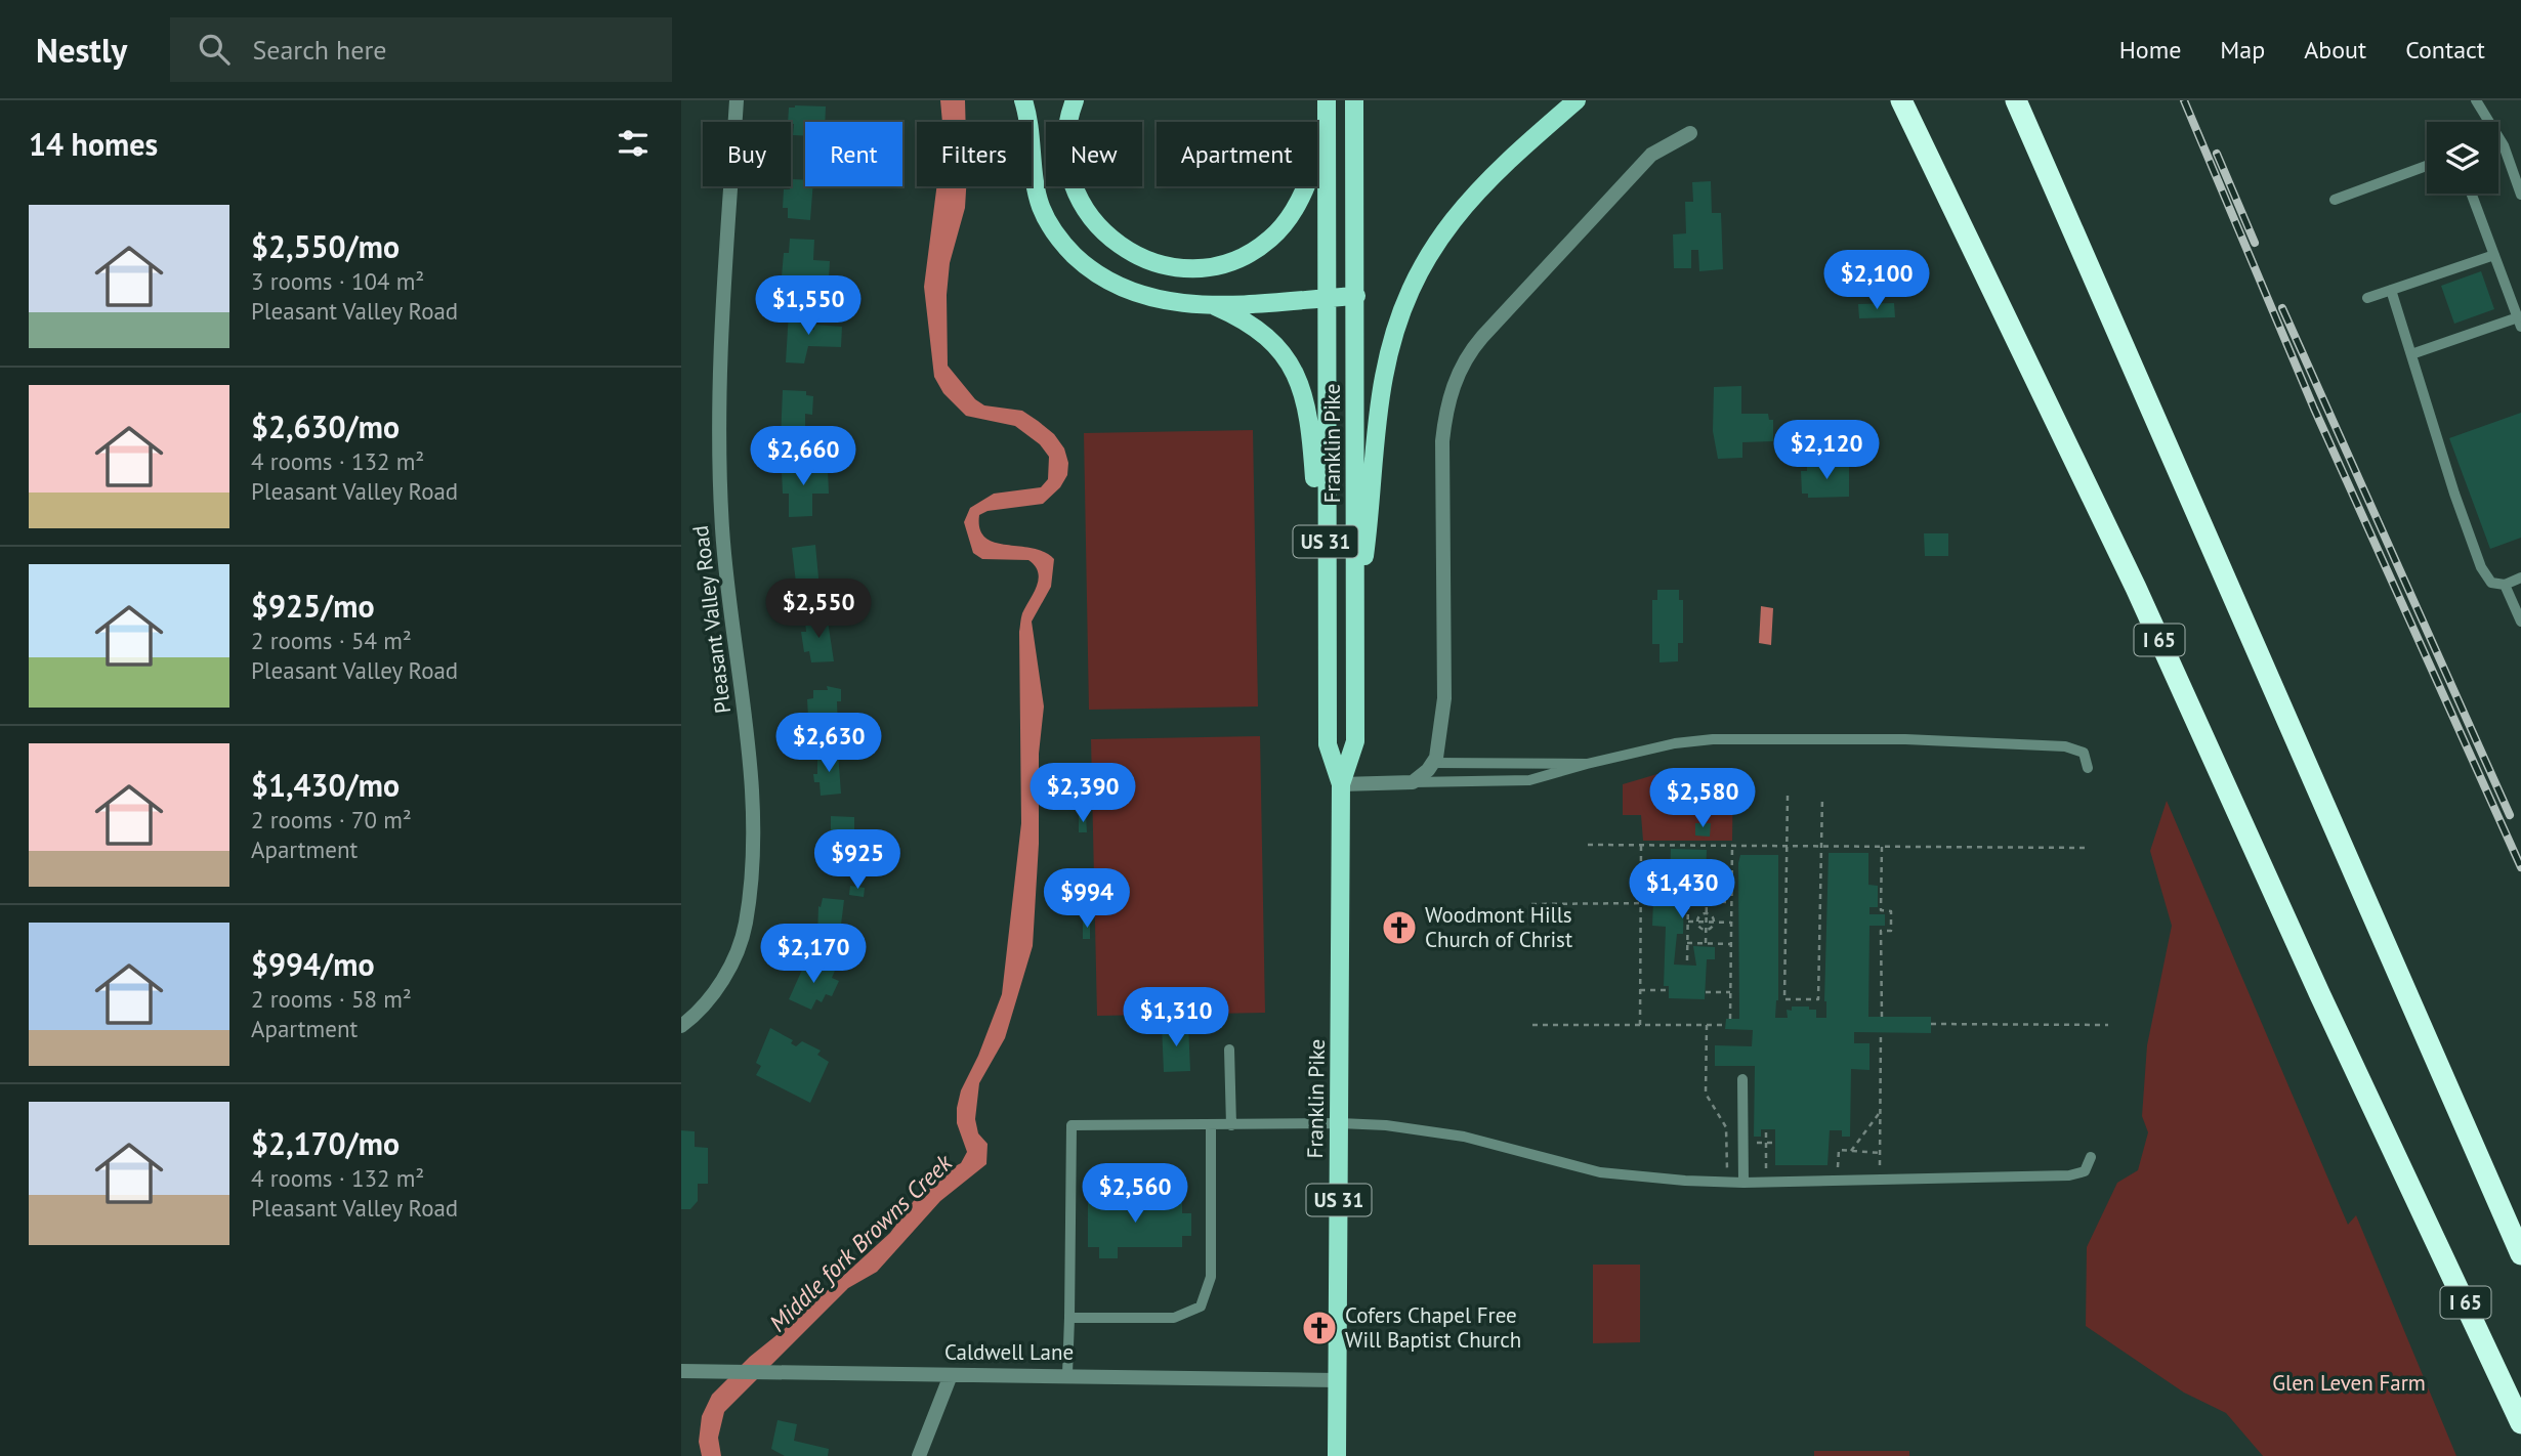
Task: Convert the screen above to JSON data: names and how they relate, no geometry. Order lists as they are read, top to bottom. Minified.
{"streets":{"highway":["I 65"],"main road":["Franklin Pike","US 31"],"street":["Pleasant Valley Road","Caldwell Lane"]},"crossings":[["Franklin Pike","Caldwell Lane"]],"water":["Middle fork Browns Creek"],"parks":["Glen Leven Farm"],"places":{"church":["Woodmont Hills Church of Christ","Cofers Chapel Free Will Baptist Church"]},"page":{"header":"Nestly","search":"Search here","nav":["Home","Map","About","Contact"],"heading":"14 homes","chip":["Buy","Rent","Filters","New","Apartment"],"list":[{"name":"$2,550/mo","note":"3 rooms · 104 m² · Pleasant Valley Road"},{"name":"$2,630/mo","note":"4 rooms · 132 m² · Pleasant Valley Road"},{"name":"$925/mo","note":"2 rooms · 54 m² · Pleasant Valley Road"},{"name":"$1,430/mo","note":"2 rooms · 70 m² · Apartment"},{"name":"$994/mo","note":"2 rooms · 58 m² · Apartment"},{"name":"$2,170/mo","note":"4 rooms · 132 m² · Pleasant Valley Road"}],"price":["$2,100","$1,550","$2,120","$2,660","$2,550","$2,630","$2,390","$2,580","$925","$1,430","$994","$2,170","$1,310","$2,560"]}}
